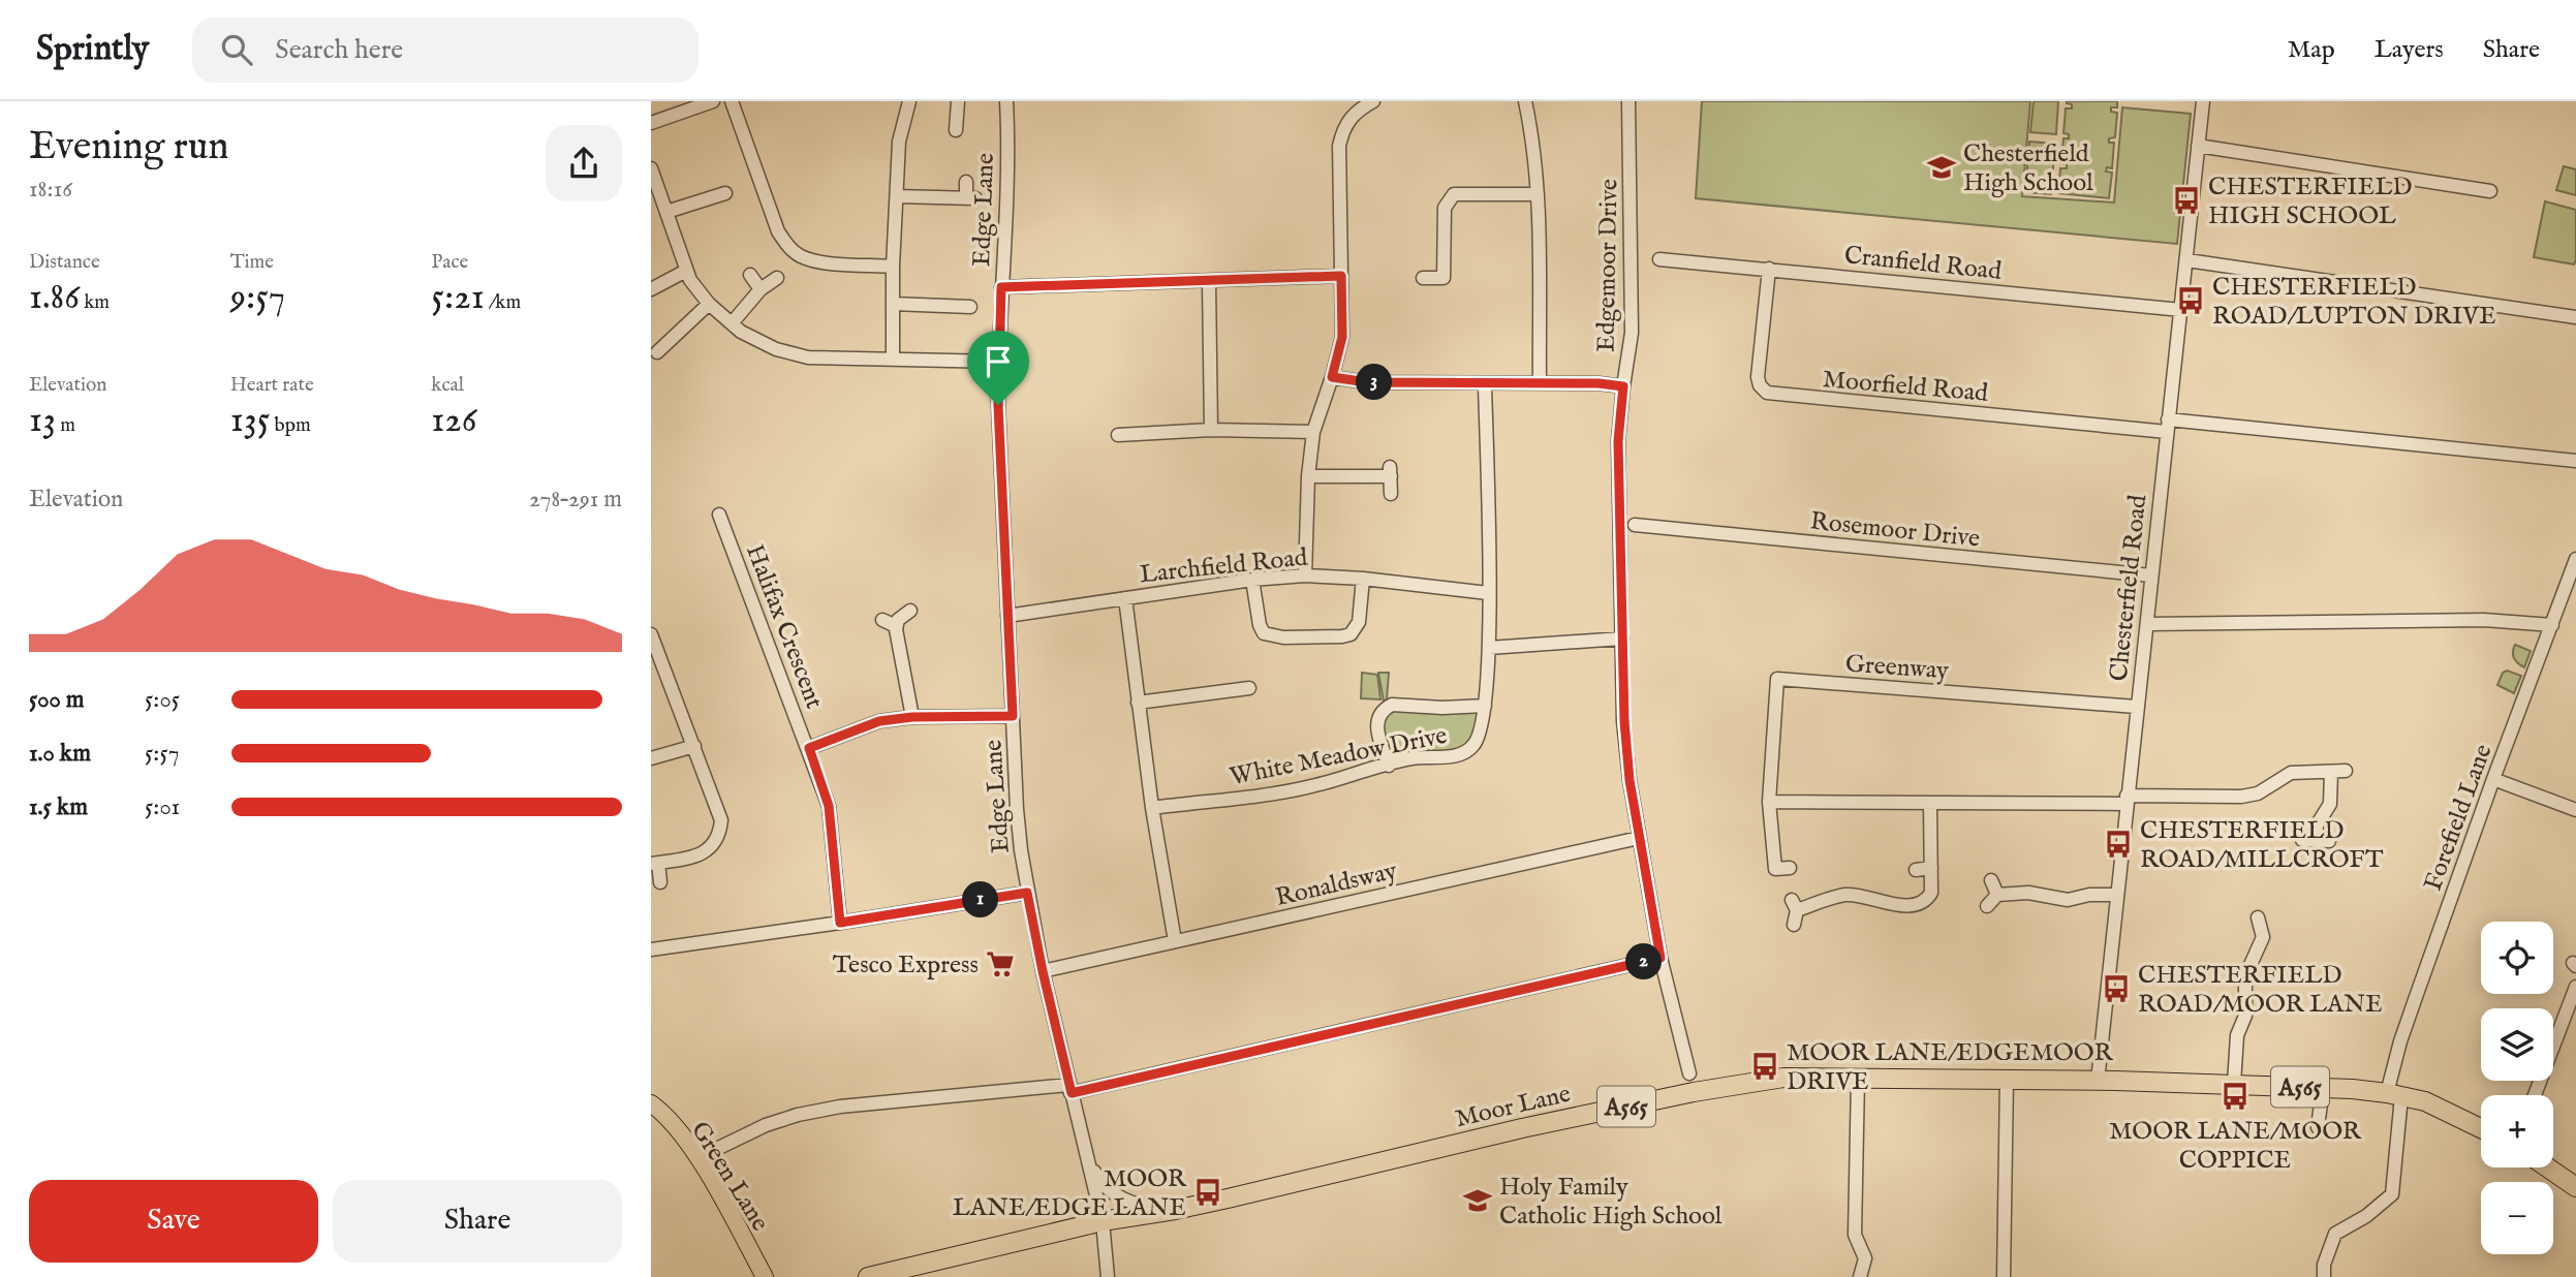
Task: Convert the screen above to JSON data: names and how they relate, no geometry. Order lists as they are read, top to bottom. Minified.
{"streets":{"highway":["A565","Moor Lane"],"main road":["Green Lane"],"street":["Edge Lane","Cranfield Road","Edgemoor Drive","Moorfield Road","Rosemoor Drive","Larchfield Road","Chesterfield Road","Halifax Crescent","Greenway","White Meadow Drive","Forefield Lane","Ronaldsway"]},"crossings":[["Edge Lane","Larchfield Road"],["Edge Lane","Ronaldsway"],["Edge Lane","A565"],["Edge Lane","Moor Lane"],["Cranfield Road","Moorfield Road"],["Cranfield Road","Chesterfield Road"],["Edgemoor Drive","Ronaldsway"],["Moorfield Road","Chesterfield Road"],["Rosemoor Drive","Chesterfield Road"],["Larchfield Road","White Meadow Drive"],["Chesterfield Road","Greenway"],["Chesterfield Road","Moor Lane"],["Forefield Lane","Moor Lane"],["A565","Moor Lane"]],"places":{"school or university":["Chesterfield High School","Holy Family Catholic High School"],"bus stop":["CHESTERFIELD HIGH SCHOOL","CHESTERFIELD ROAD/LUPTON DRIVE","CHESTERFIELD ROAD/MILLCROFT","CHESTERFIELD ROAD/MOOR LANE","MOOR LANE/EDGEMOOR DRIVE","MOOR LANE/MOOR COPPICE","MOOR LANE/EDGE LANE"],"supermarket":["Tesco Express"]},"page":{"header":"Sprintly","search":"Search here","nav":["Map","Layers","Share"],"heading":["Evening run","18:16"],"stats":[["Distance","1.86 km"],["Time","9:57"],["Pace","5:21 /km"],["Elevation","13 m"],["Heart rate","135 bpm"],["kcal","126"]],"pins":["3","1","2"],"chart":["Elevation","278–291 m"],"list":[{"name":"500 m","note":"5:05"},{"name":"1.0 km","note":"5:57"},{"name":"1.5 km","note":"5:01"}],"map_buttons":["+","−"],"buttons":["Save","Share"]}}
